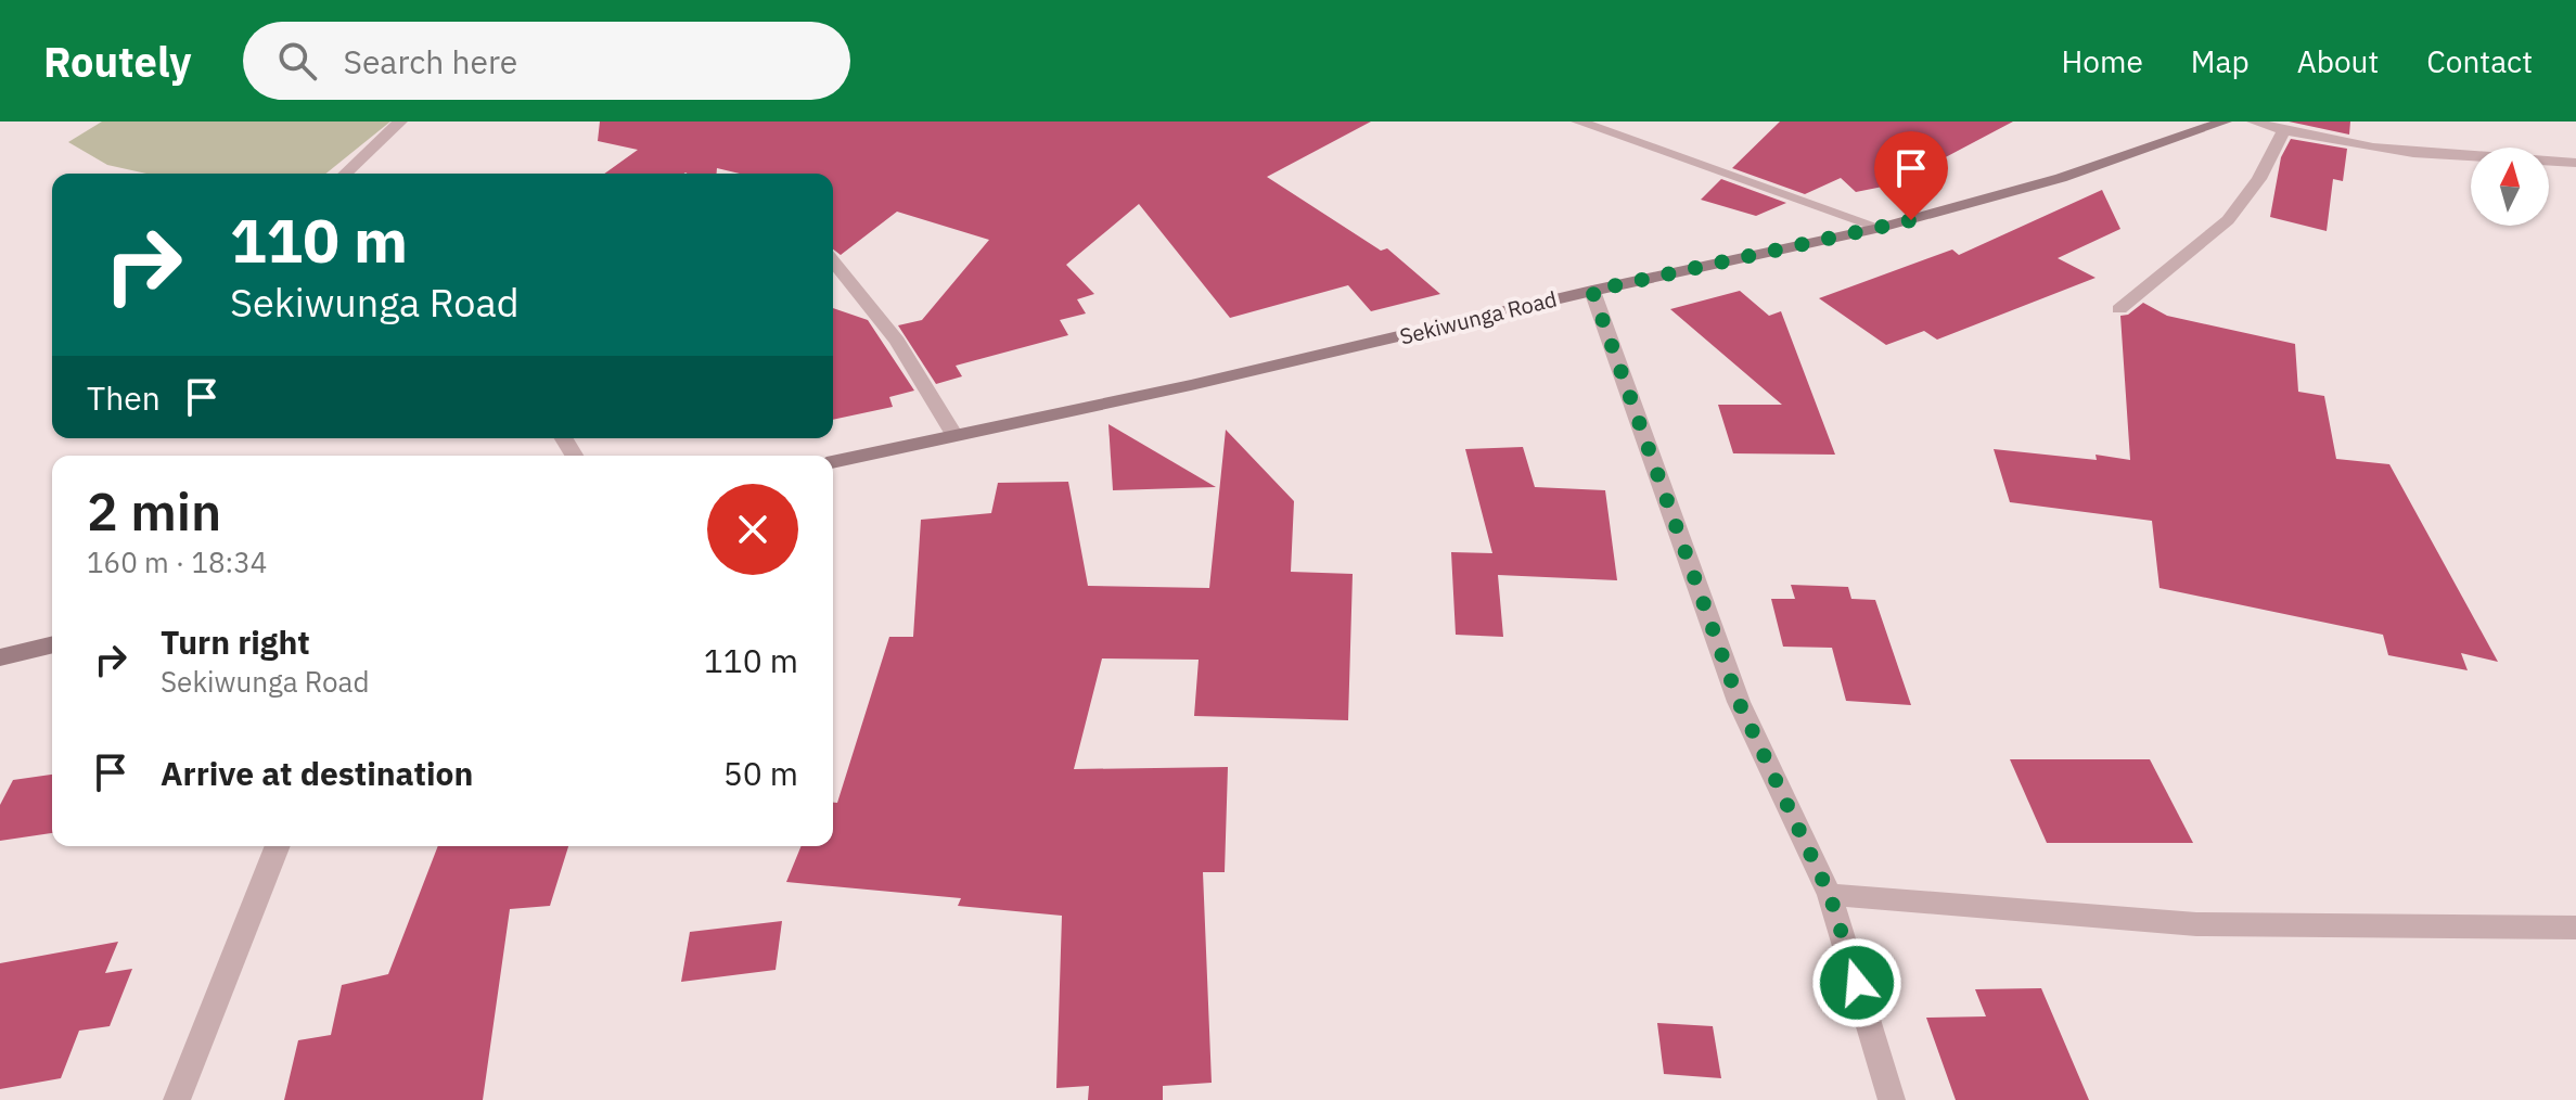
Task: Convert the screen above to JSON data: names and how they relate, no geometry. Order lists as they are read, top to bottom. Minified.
{"streets":{"main road":["Sekiwunga Road"]},"north":"top","page":{"header":"Routely","search":"Search here","nav":["Home","Map","About","Contact"],"turn":["110 m","Sekiwunga Road"],"then":"Then","heading":["2 min","160 m · 18:34"],"list":[{"name":"Turn right","note":"Sekiwunga Road","value":"110 m"},{"name":"Arrive at destination","value":"50 m"}]}}
